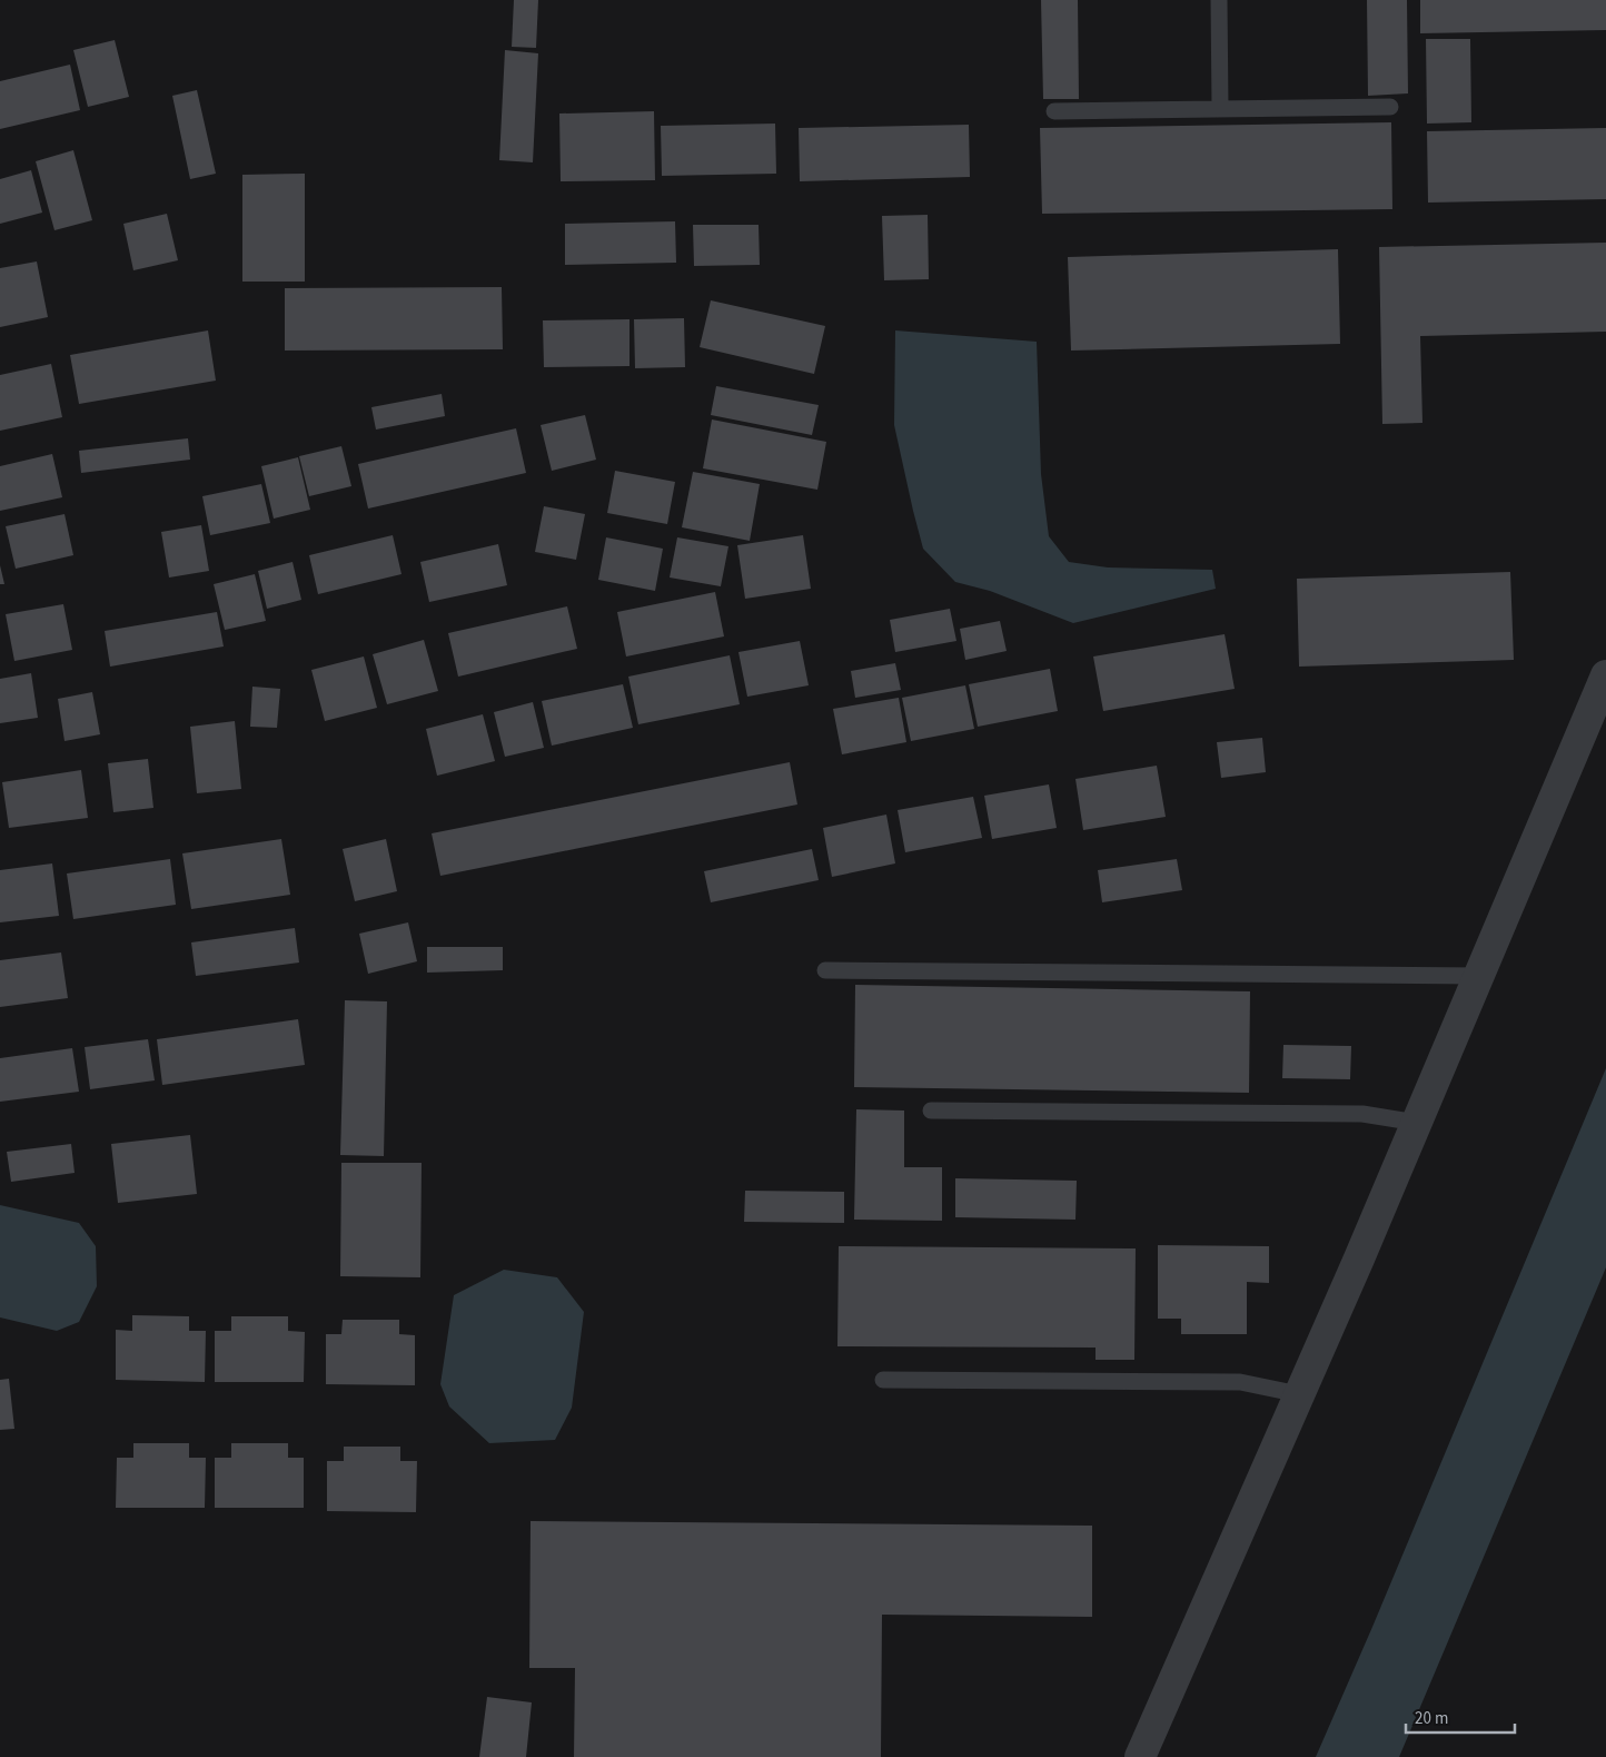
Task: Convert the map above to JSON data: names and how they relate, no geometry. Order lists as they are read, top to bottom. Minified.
{"scale_bar":"20 m"}
